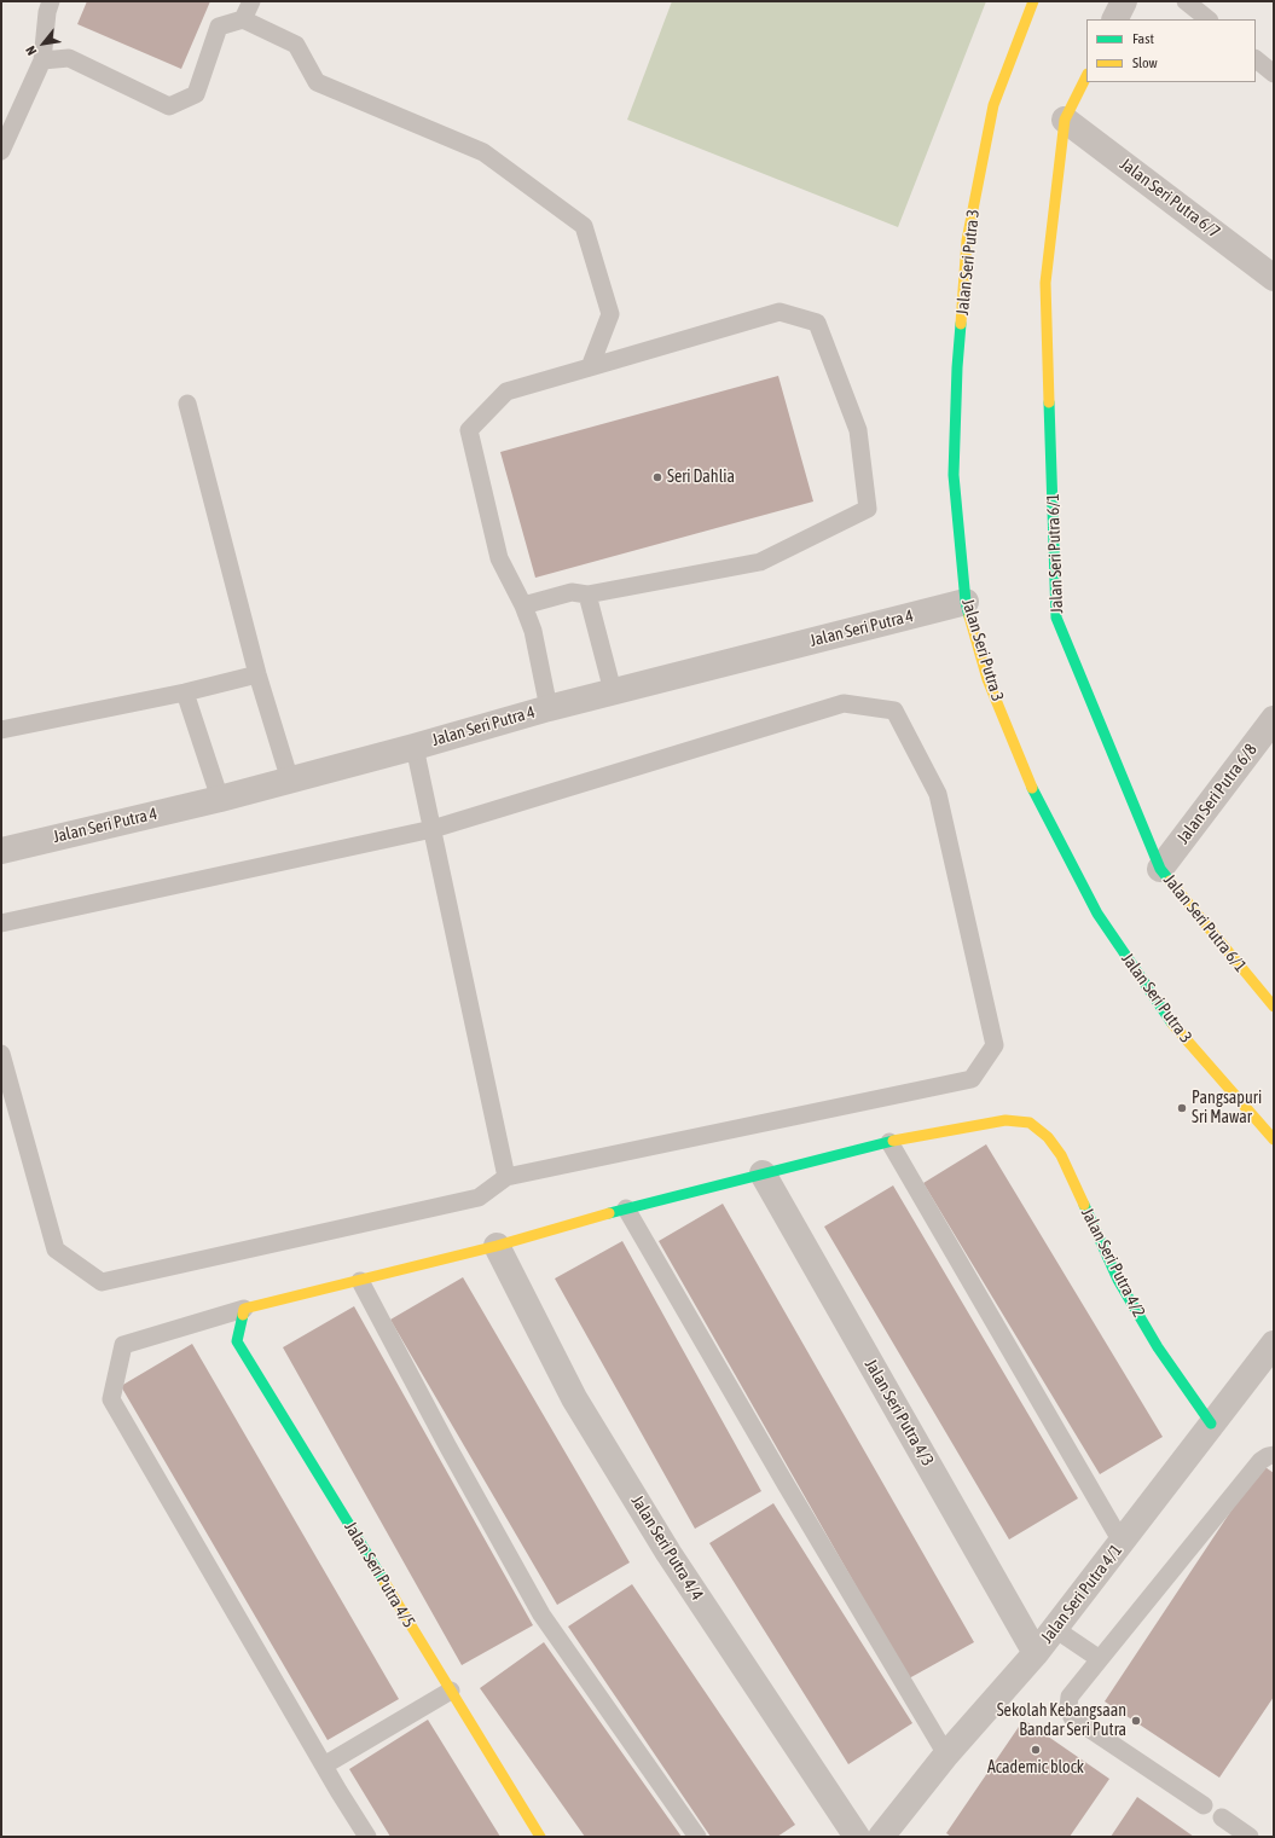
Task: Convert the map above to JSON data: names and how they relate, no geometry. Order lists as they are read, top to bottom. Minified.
{"streets":{"street":["Jalan Seri Putra 6/7","Jalan Seri Putra 3","Jalan Seri Putra 6/1","Jalan Seri Putra 4","Jalan Seri Putra 6/8","Jalan Seri Putra 4/2","Jalan Seri Putra 4/3","Jalan Seri Putra 4/4","Jalan Seri Putra 4/5","Jalan Seri Putra 4/1"]},"crossings":[["Jalan Seri Putra 6/7","Jalan Seri Putra 6/1"],["Jalan Seri Putra 3","Jalan Seri Putra 4"],["Jalan Seri Putra 6/1","Jalan Seri Putra 6/8"],["Jalan Seri Putra 4/2","Jalan Seri Putra 4/3"],["Jalan Seri Putra 4/2","Jalan Seri Putra 4/4"],["Jalan Seri Putra 4/2","Jalan Seri Putra 4/5"],["Jalan Seri Putra 4/2","Jalan Seri Putra 4/1"],["Jalan Seri Putra 4/3","Jalan Seri Putra 4/1"]],"places":["Seri Dahlia","Pangsapuri Sri Mawar","Sekolah Kebangsaan Bandar Seri Putra","Academic block"],"legend":["Fast","Slow"],"north":"bottom left"}
